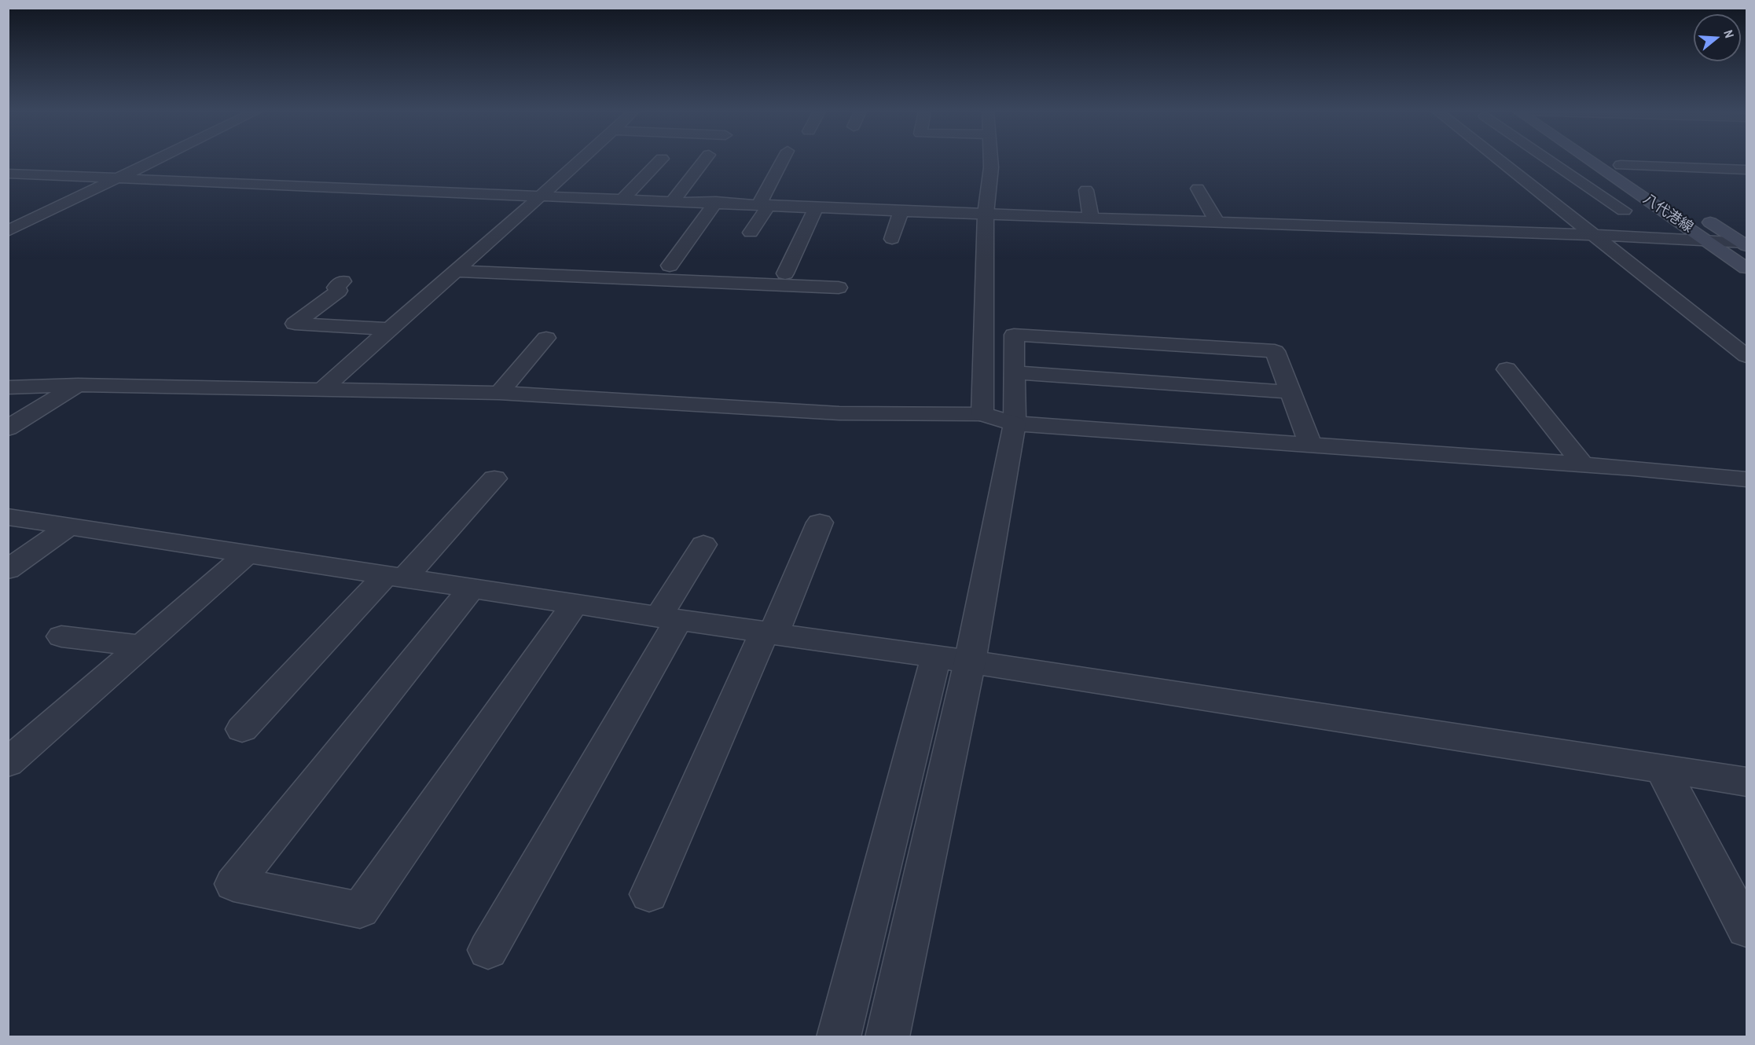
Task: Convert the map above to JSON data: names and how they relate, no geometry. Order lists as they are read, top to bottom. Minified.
{"streets":{"main road":["八代港線"]},"north":"right"}
